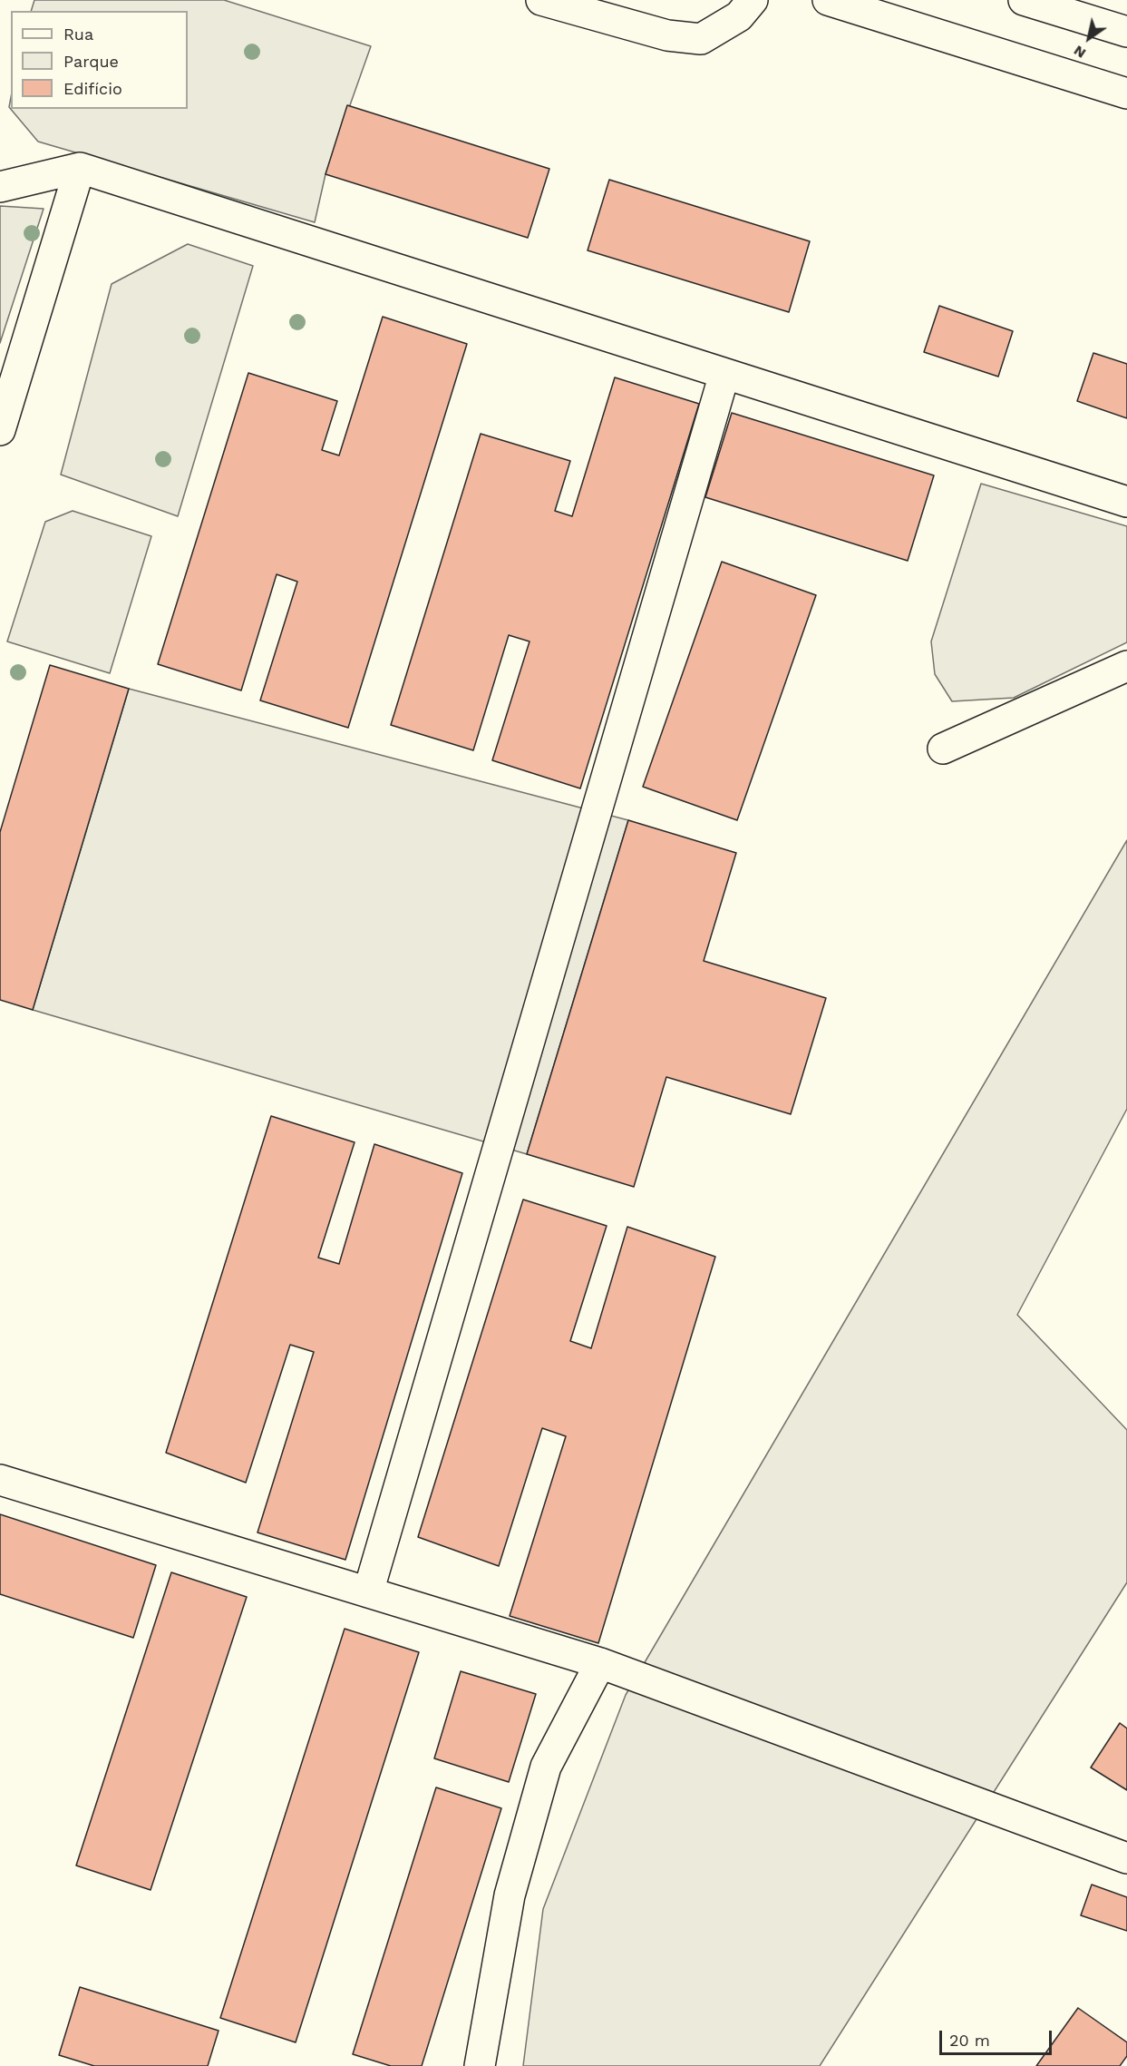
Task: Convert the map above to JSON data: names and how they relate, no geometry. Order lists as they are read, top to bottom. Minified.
{"legend":["Rua","Parque","Edifício"],"scale_bar":"20 m","north":"bottom left"}
